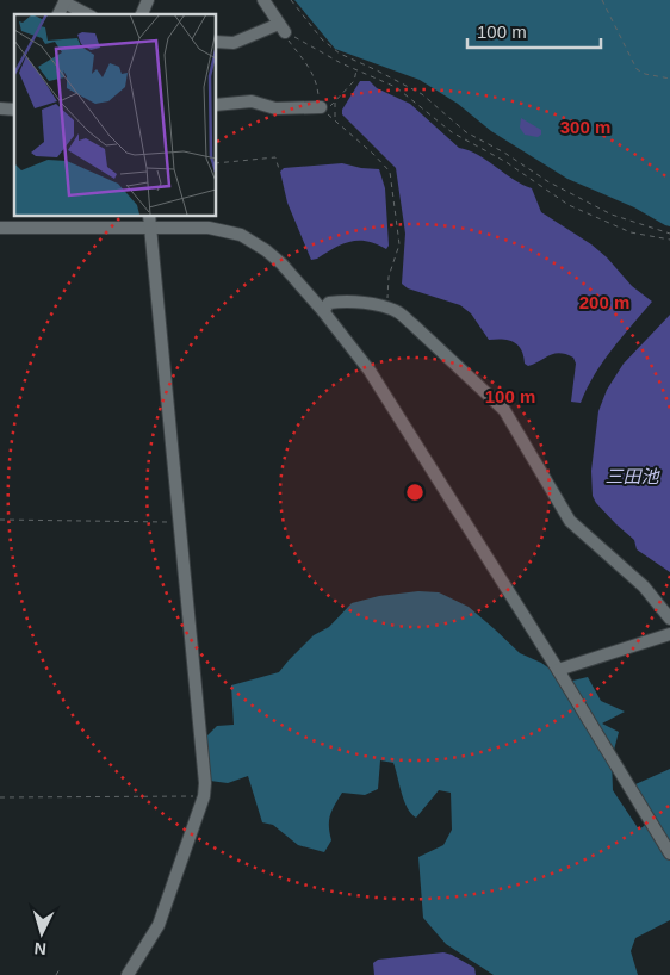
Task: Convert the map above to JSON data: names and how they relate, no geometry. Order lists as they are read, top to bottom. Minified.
{"water":["三田池"],"scale_bar":"100 m","north":"bottom","rings":["300 m","200 m","100 m"]}
